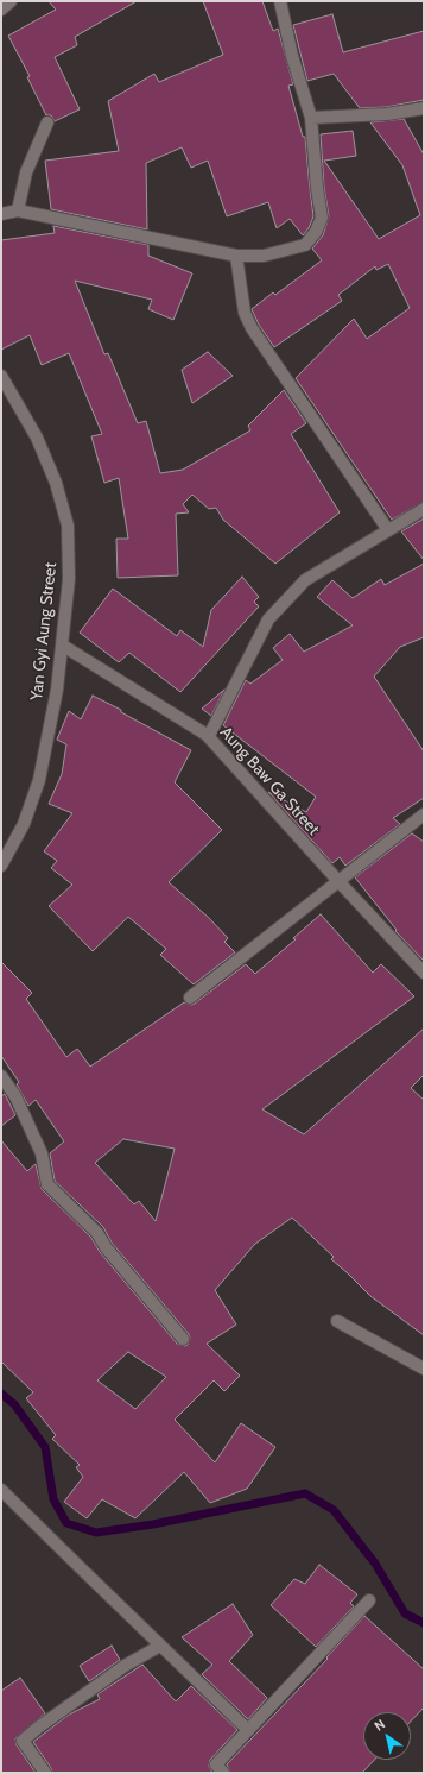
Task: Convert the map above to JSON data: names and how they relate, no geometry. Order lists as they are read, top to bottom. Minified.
{"streets":{"street":["Yan Gyi Aung Street","Aung Baw Ga Street"]},"crossings":[["Yan Gyi Aung Street","Aung Baw Ga Street"]],"north":"top left"}
